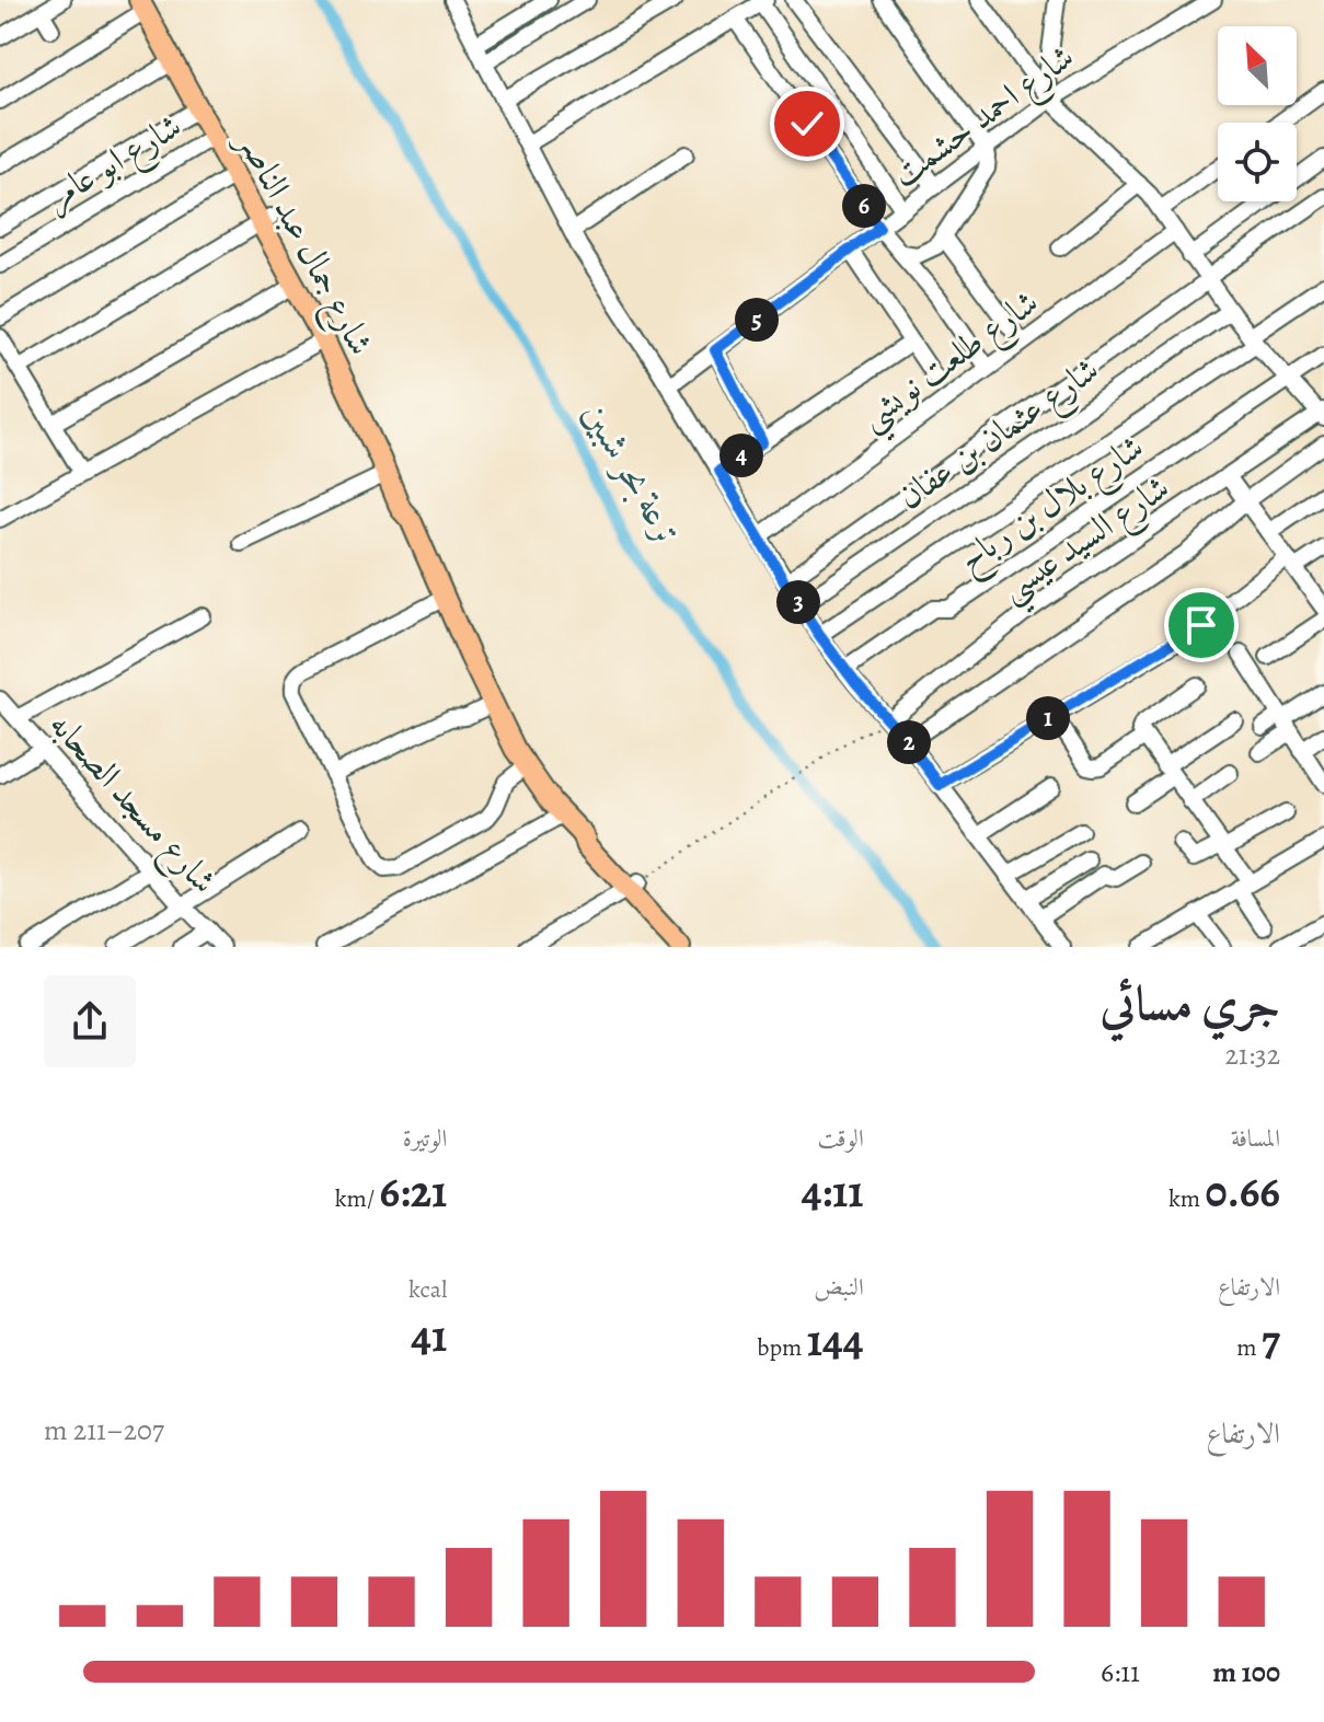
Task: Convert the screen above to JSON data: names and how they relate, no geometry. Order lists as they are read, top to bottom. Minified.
{"streets":{"main road":["شارع جمال عبد الناصر"],"street":["شارع احمد حشمت","شارع ابو عامر","شارع طلعت نويشي","شارع عثمان بن عفان","شارع بلال بن رباح","شارع السيد عيسي","شارع مسجد الصحابه"]},"crossings":[["شارع ابو عامر","شارع جمال عبد الناصر"]],"water":["ترعة بحر شبين"],"north":"top left","page":{"pins":["6","5","4","3","1","2"],"heading":["جري مسائي","21:32"],"stats":[["المسافة","0.66 km"],["الوقت","4:11"],["الوتيرة","6:21 /km"],["الارتفاع","7 m"],["النبض","144 bpm"],["kcal","41"]],"chart":["الارتفاع","207–211 m"],"list":[{"name":"100 m","note":"6:11"}]}}
